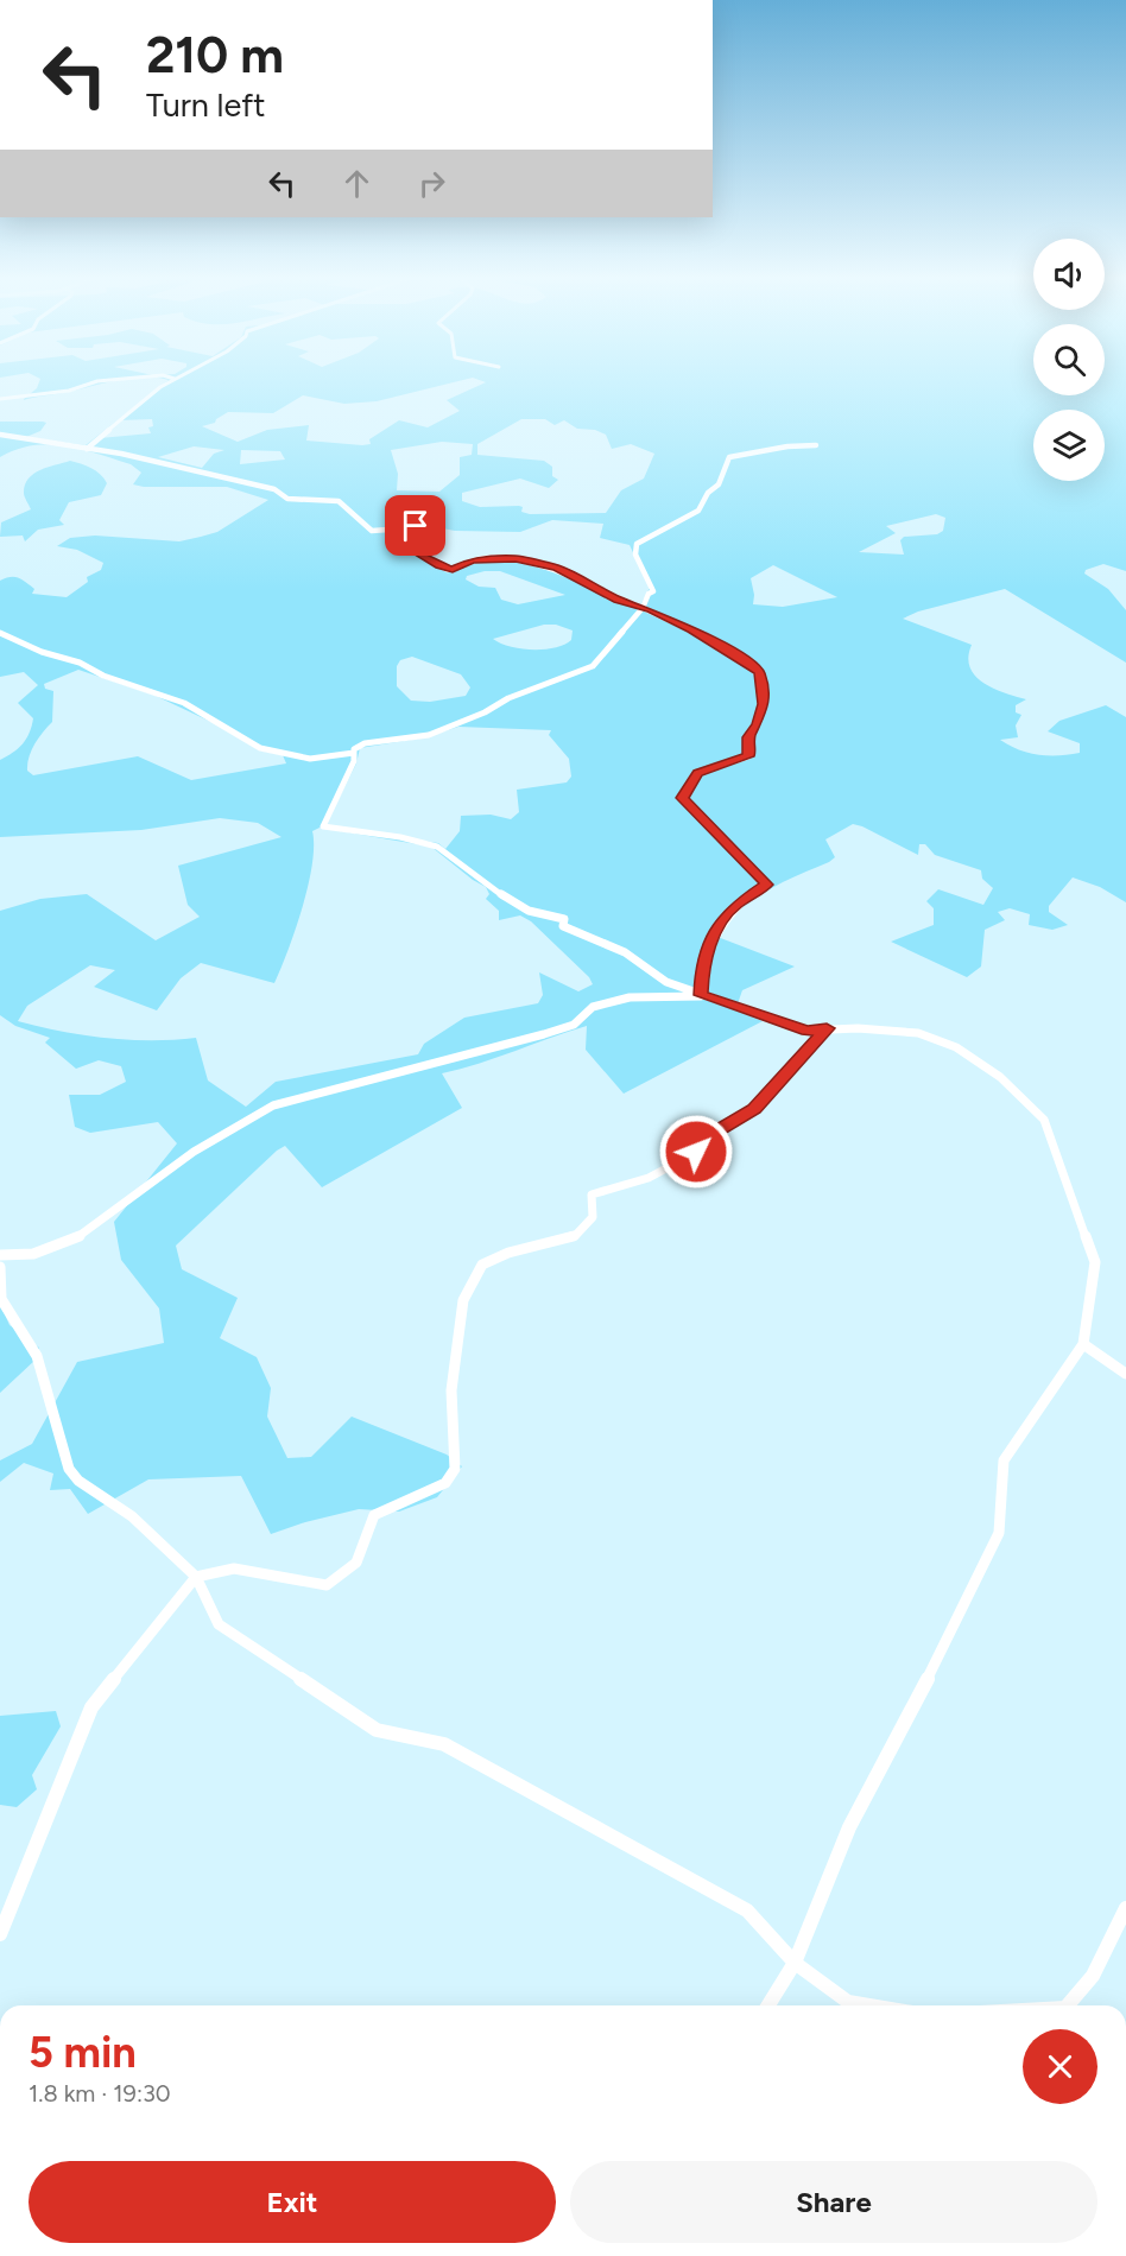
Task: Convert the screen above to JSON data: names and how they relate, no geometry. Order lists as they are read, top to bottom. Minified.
{"page":{"turn":["210 m","Turn left"],"heading":["5 min","1.8 km · 19:30"],"buttons":["Exit","Share"]}}
